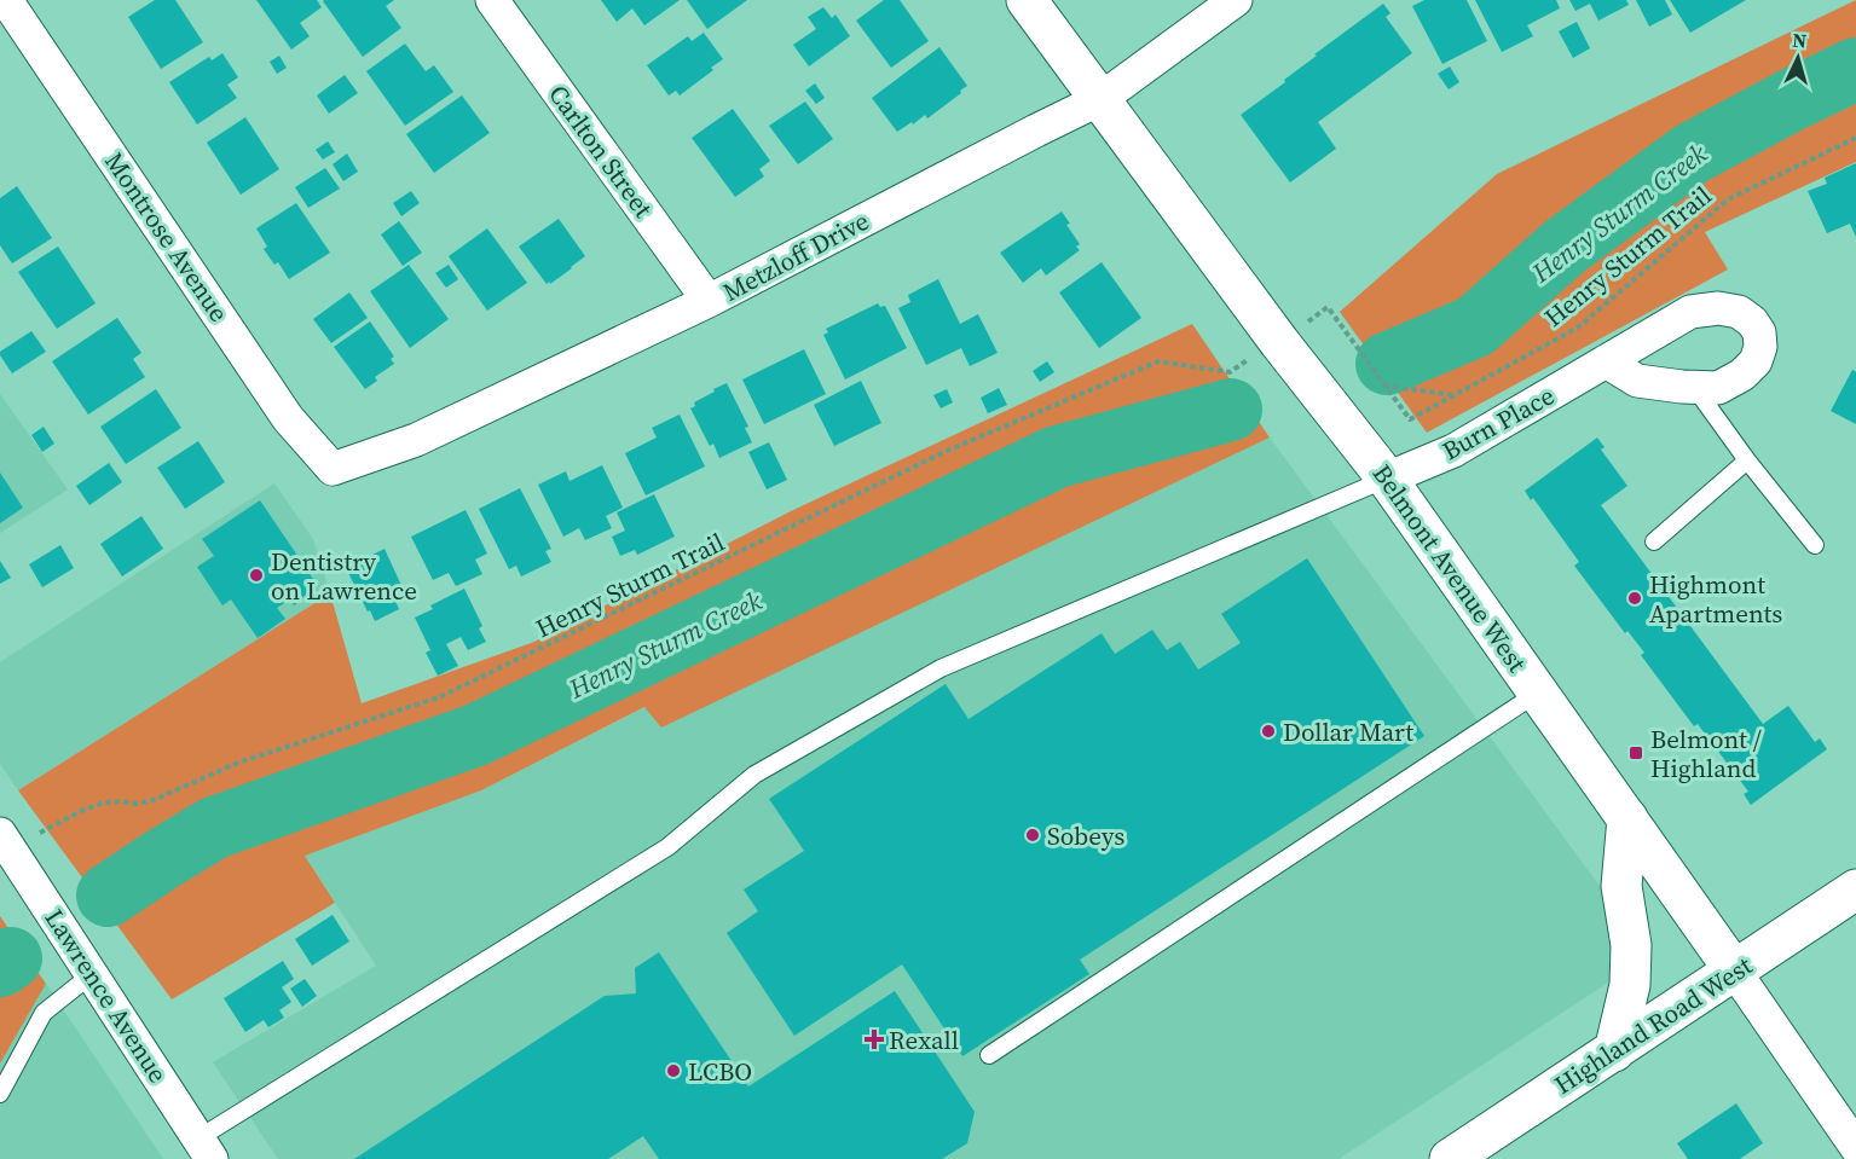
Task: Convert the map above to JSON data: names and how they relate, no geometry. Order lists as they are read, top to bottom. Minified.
{"streets":{"street":["Carlton Street","Montrose Avenue","Metzloff Drive","Burn Place","Belmont Avenue West","Lawrence Avenue","Highland Road West"],"path":["Henry Sturm Trail"]},"crossings":[["Carlton Street","Metzloff Drive"],["Montrose Avenue","Metzloff Drive"],["Metzloff Drive","Belmont Avenue West"],["Henry Sturm Trail","Lawrence Avenue"],["Burn Place","Belmont Avenue West"],["Belmont Avenue West","Highland Road West"]],"water":["Henry Sturm Creek"],"places":{"other":["Dentistry on Lawrence","Highmont Apartments","Dollar Mart","Sobeys","LCBO"],"transit":["Belmont / Highland"],"health":["Rexall"]},"north":"top"}
